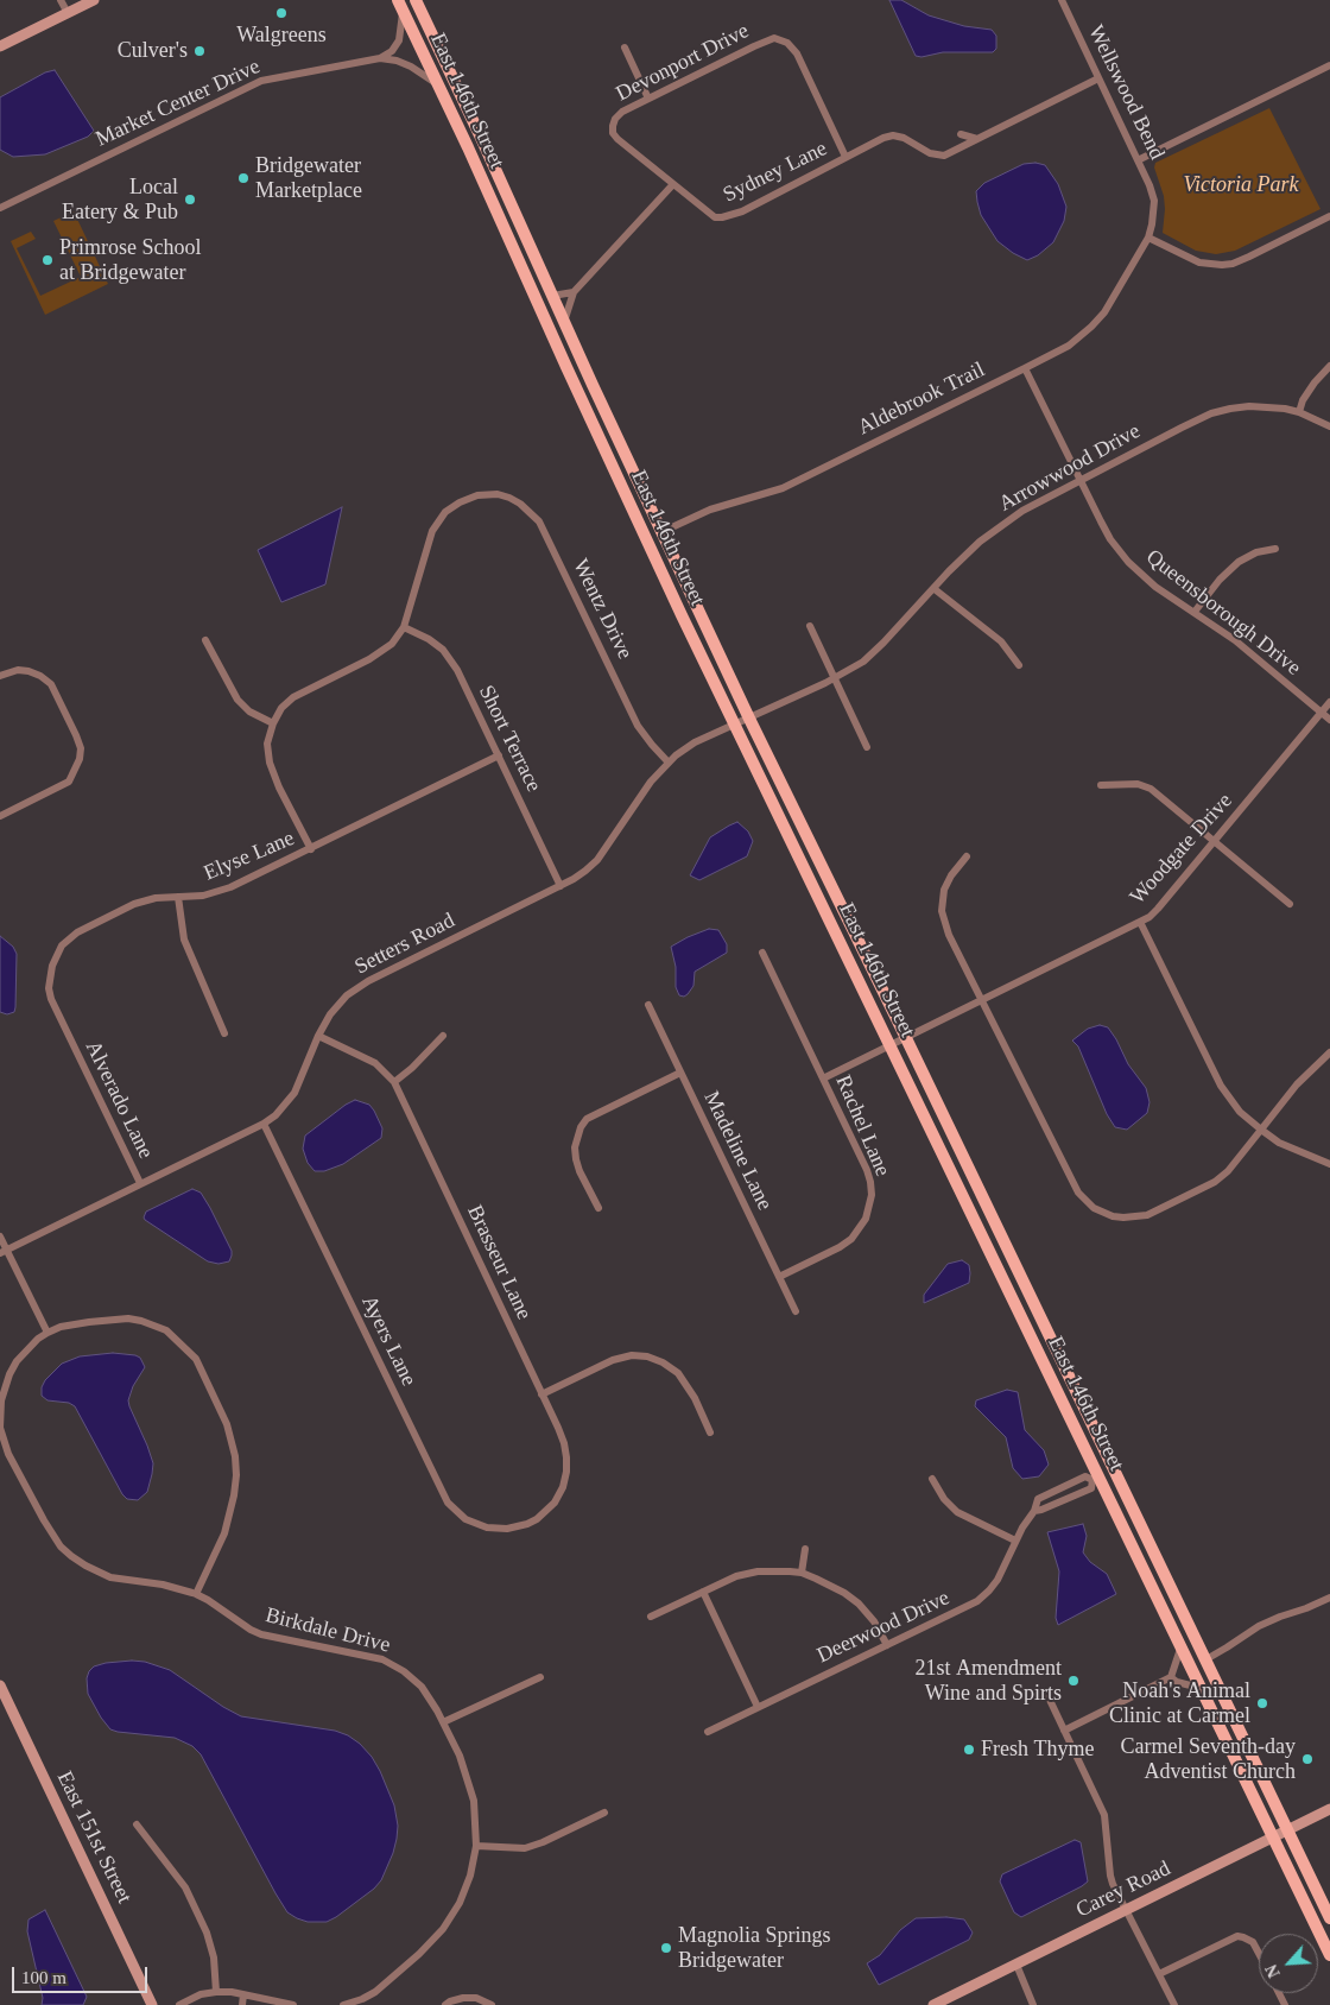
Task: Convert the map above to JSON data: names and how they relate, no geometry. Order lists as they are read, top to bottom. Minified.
{"streets":{"main road":["East 146th Street"],"street":["Devonport Drive","Wellswood Bend","Market Center Drive","Sydney Lane","Aldebrook Trail","Arrowwood Drive","Wentz Drive","Queensborough Drive","Short Terrace","Woodgate Drive","Elyse Lane","Setters Road","Alverado Lane","Rachel Lane","Madeline Lane","Brasseur Lane","Ayers Lane","Deerwood Drive","Birkdale Drive","East 151st Street","Carey Road"]},"crossings":[["Devonport Drive","Sydney Lane"],["Wellswood Bend","Sydney Lane"],["Wellswood Bend","Aldebrook Trail"],["East 146th Street","Market Center Drive"],["East 146th Street","Aldebrook Trail"],["East 146th Street","Arrowwood Drive"],["East 146th Street","Woodgate Drive"],["East 146th Street","Setters Road"],["East 146th Street","Deerwood Drive"],["East 146th Street","Carey Road"],["Aldebrook Trail","Queensborough Drive"],["Arrowwood Drive","Queensborough Drive"],["Arrowwood Drive","Setters Road"],["Wentz Drive","Short Terrace"],["Wentz Drive","Setters Road"],["Queensborough Drive","Woodgate Drive"],["Short Terrace","Elyse Lane"],["Short Terrace","Setters Road"],["Woodgate Drive","Rachel Lane"],["Elyse Lane","Alverado Lane"],["Setters Road","Alverado Lane"],["Setters Road","Brasseur Lane"],["Setters Road","Ayers Lane"],["Rachel Lane","Madeline Lane"],["Brasseur Lane","Ayers Lane"]],"parks":["Victoria Park"],"places":["Walgreens","Culver's","Bridgewater Marketplace","Local Eatery & Pub","Primrose School at Bridgewater","21st Amendment Wine and Spirts","Noah's Animal Clinic at Carmel","Fresh Thyme","Carmel Seventh-day Adventist Church","Magnolia Springs Bridgewater"],"scale_bar":"100 m","north":"bottom left"}
